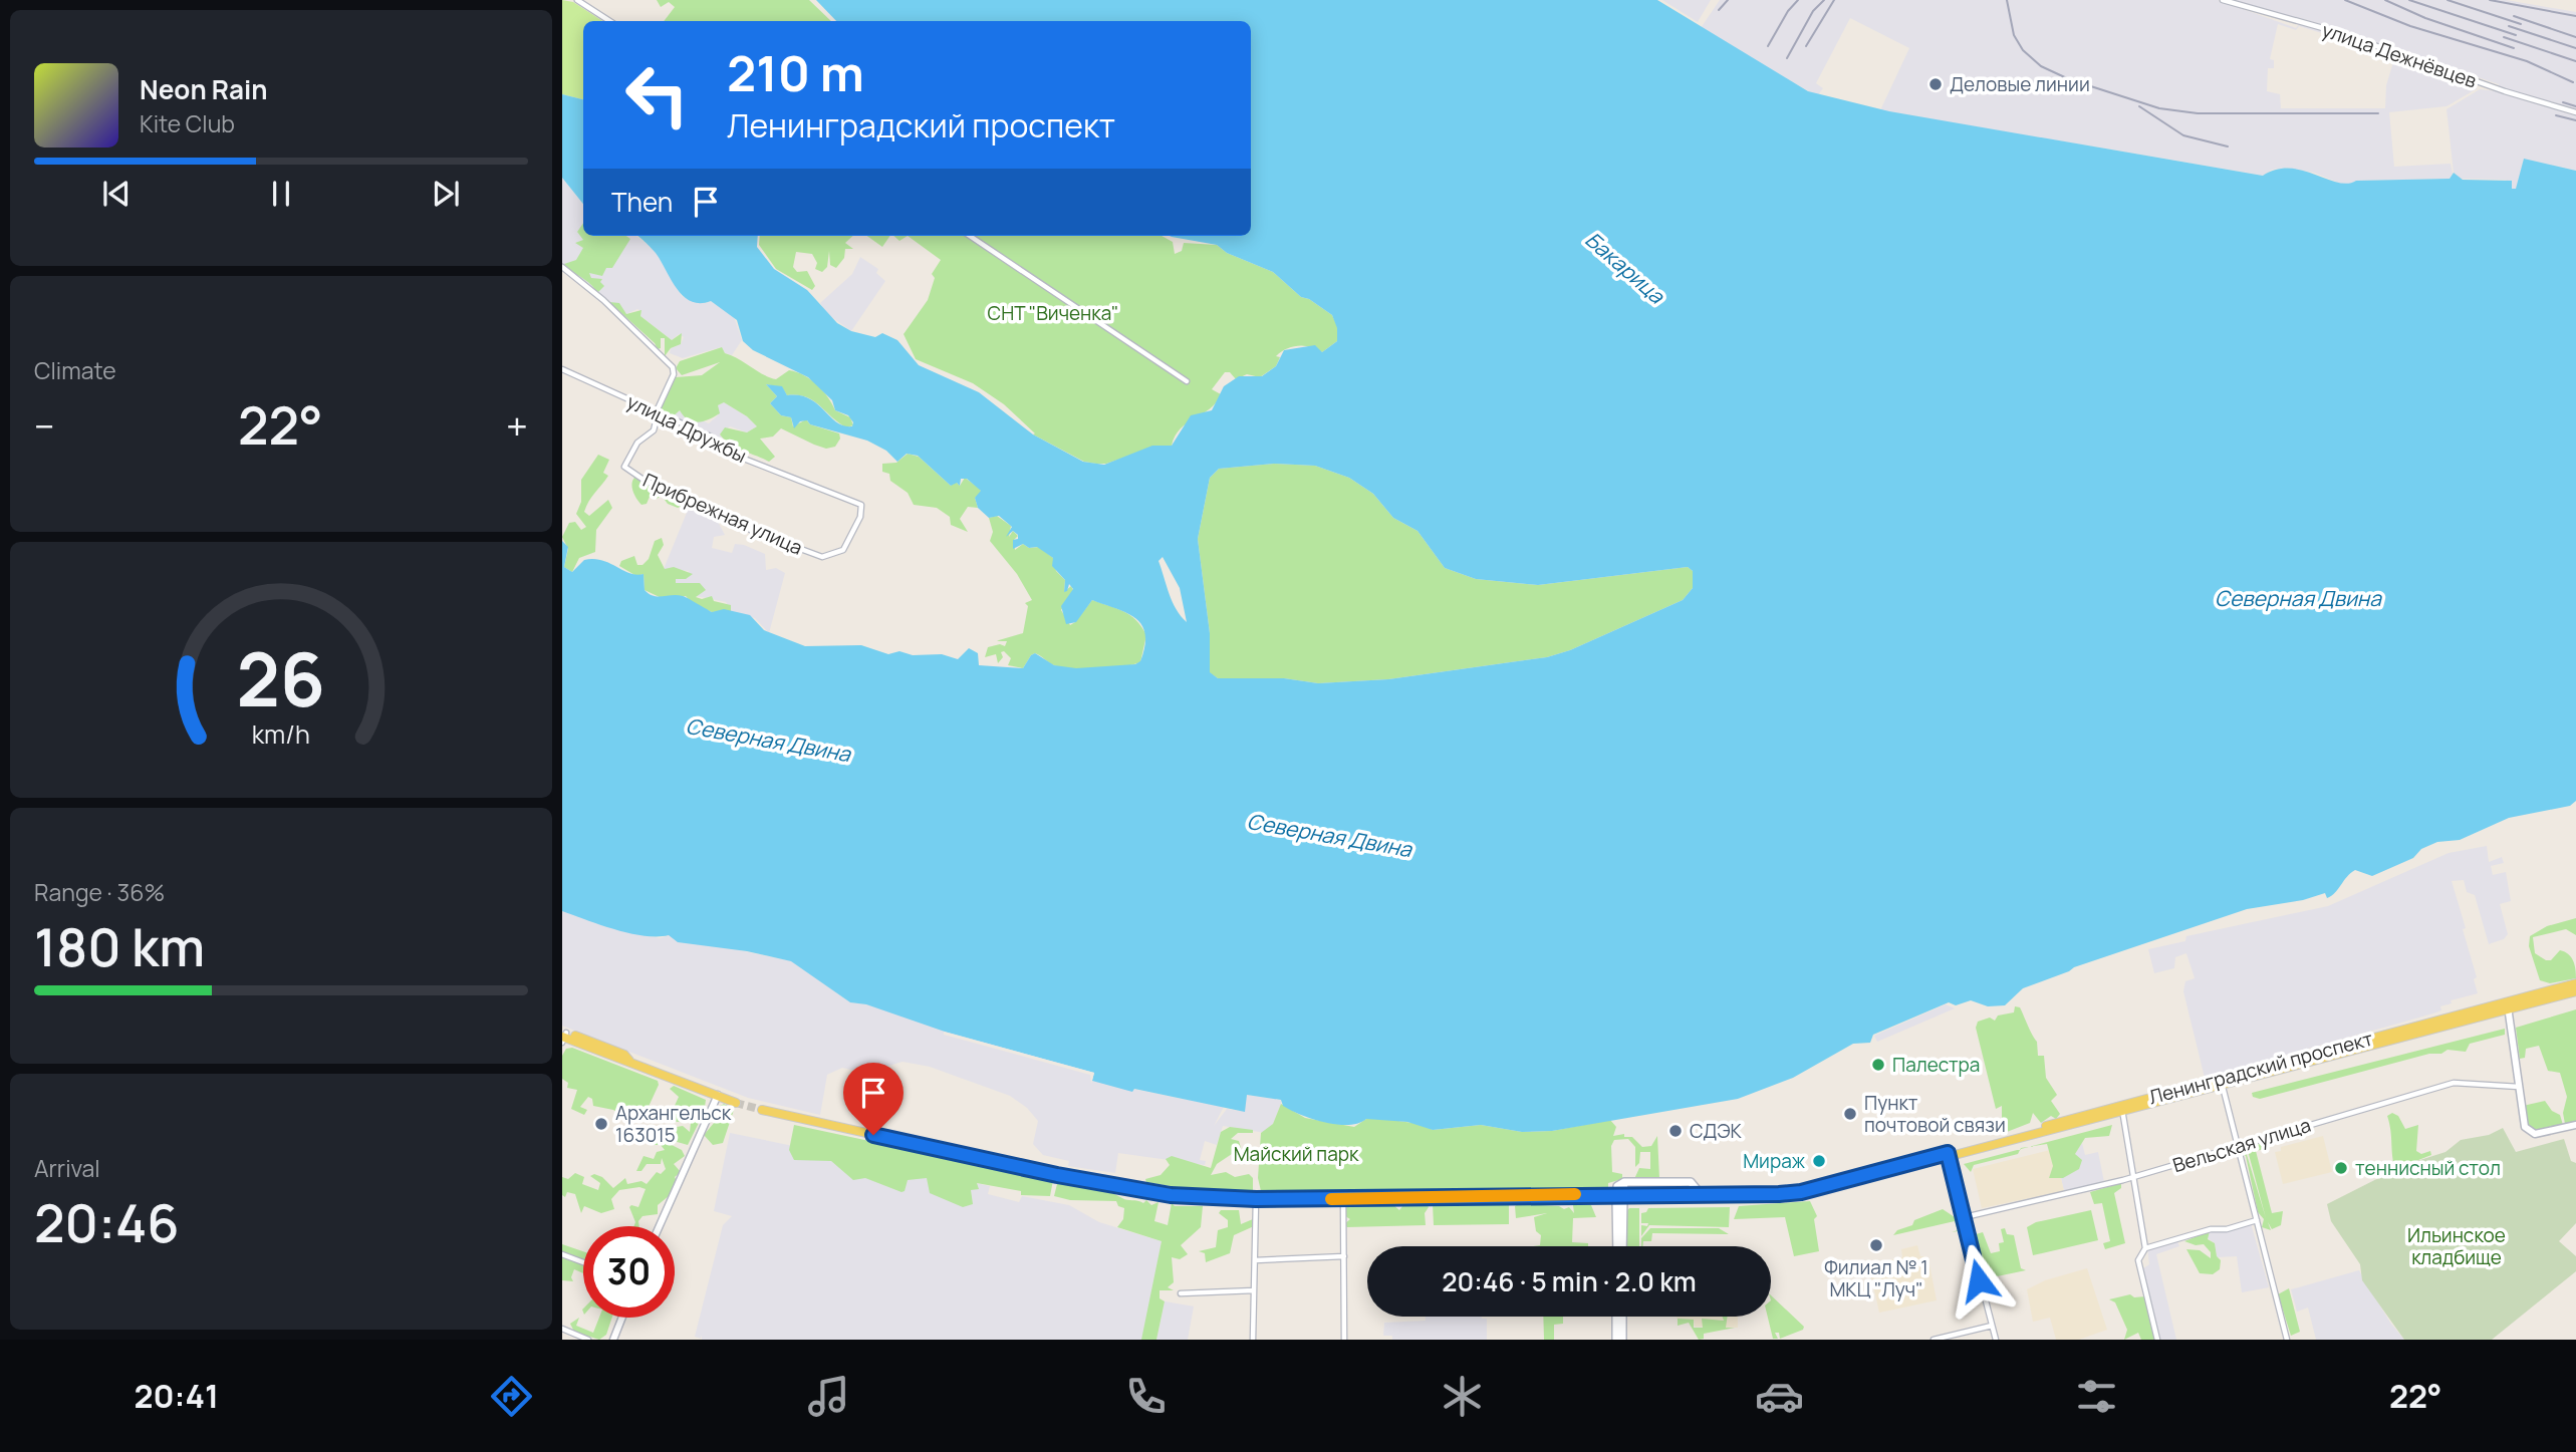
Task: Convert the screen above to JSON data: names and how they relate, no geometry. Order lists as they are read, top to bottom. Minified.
{"streets":{"main road":["Ленинградский проспект"],"street":["улица Дежнёвцев","улица Дружбы","Прибрежная улица","Вельская улица"]},"crossings":[["улица Дружбы","Прибрежная улица"]],"water":["Бакарица","Северная Двина"],"parks":["СНТ \"Виченка\"","Майский парк","Ильинское кладбище"],"places":["Деловые линии","Палестра","Пункт почтовой связи","Архангельск 163015","СДЭК","Мираж","теннисный стол","Филиал № 1 МКЦ \"Луч\""],"page":{"turn":["210 m","Ленинградский проспект"],"song":["Neon Rain","Kite Club"],"then":"Then","tile":["Climate",["Range · 36%","180 km"],["Arrival","20:46"]],"heat":["−","22°","+"],"limit":"30","trip":"20:46 · 5 min · 2.0 km","tabs":["20:41","22°"],"gauge":["26","km/h"]}}
